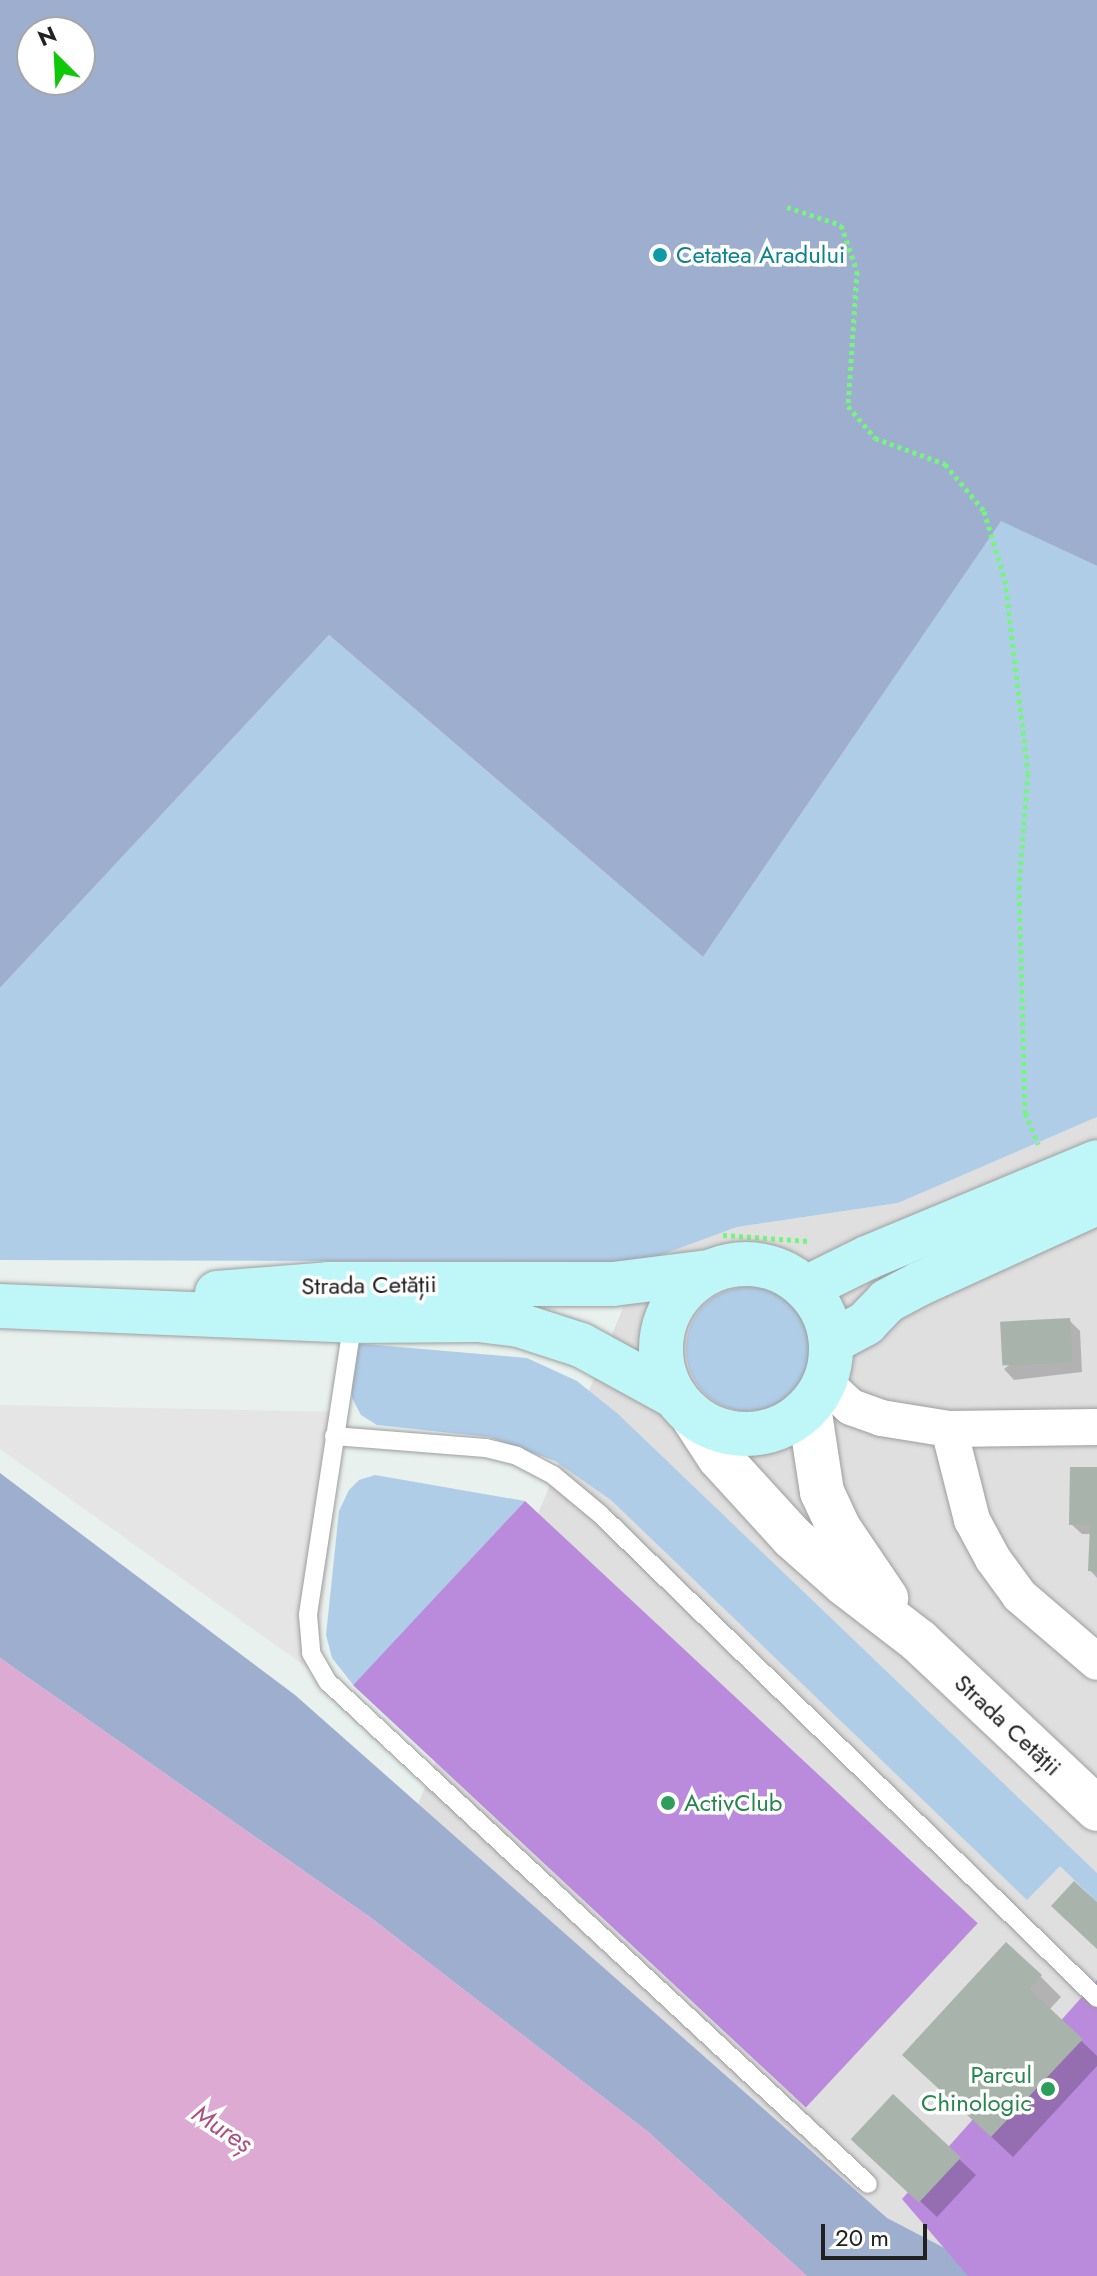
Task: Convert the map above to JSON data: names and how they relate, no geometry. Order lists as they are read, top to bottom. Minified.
{"streets":{"main road":["Strada Cetății"]},"water":["Mureș"],"places":["Cetatea Aradului","ActivClub","Parcul Chinologic"],"scale_bar":"20 m","north":"top left"}
